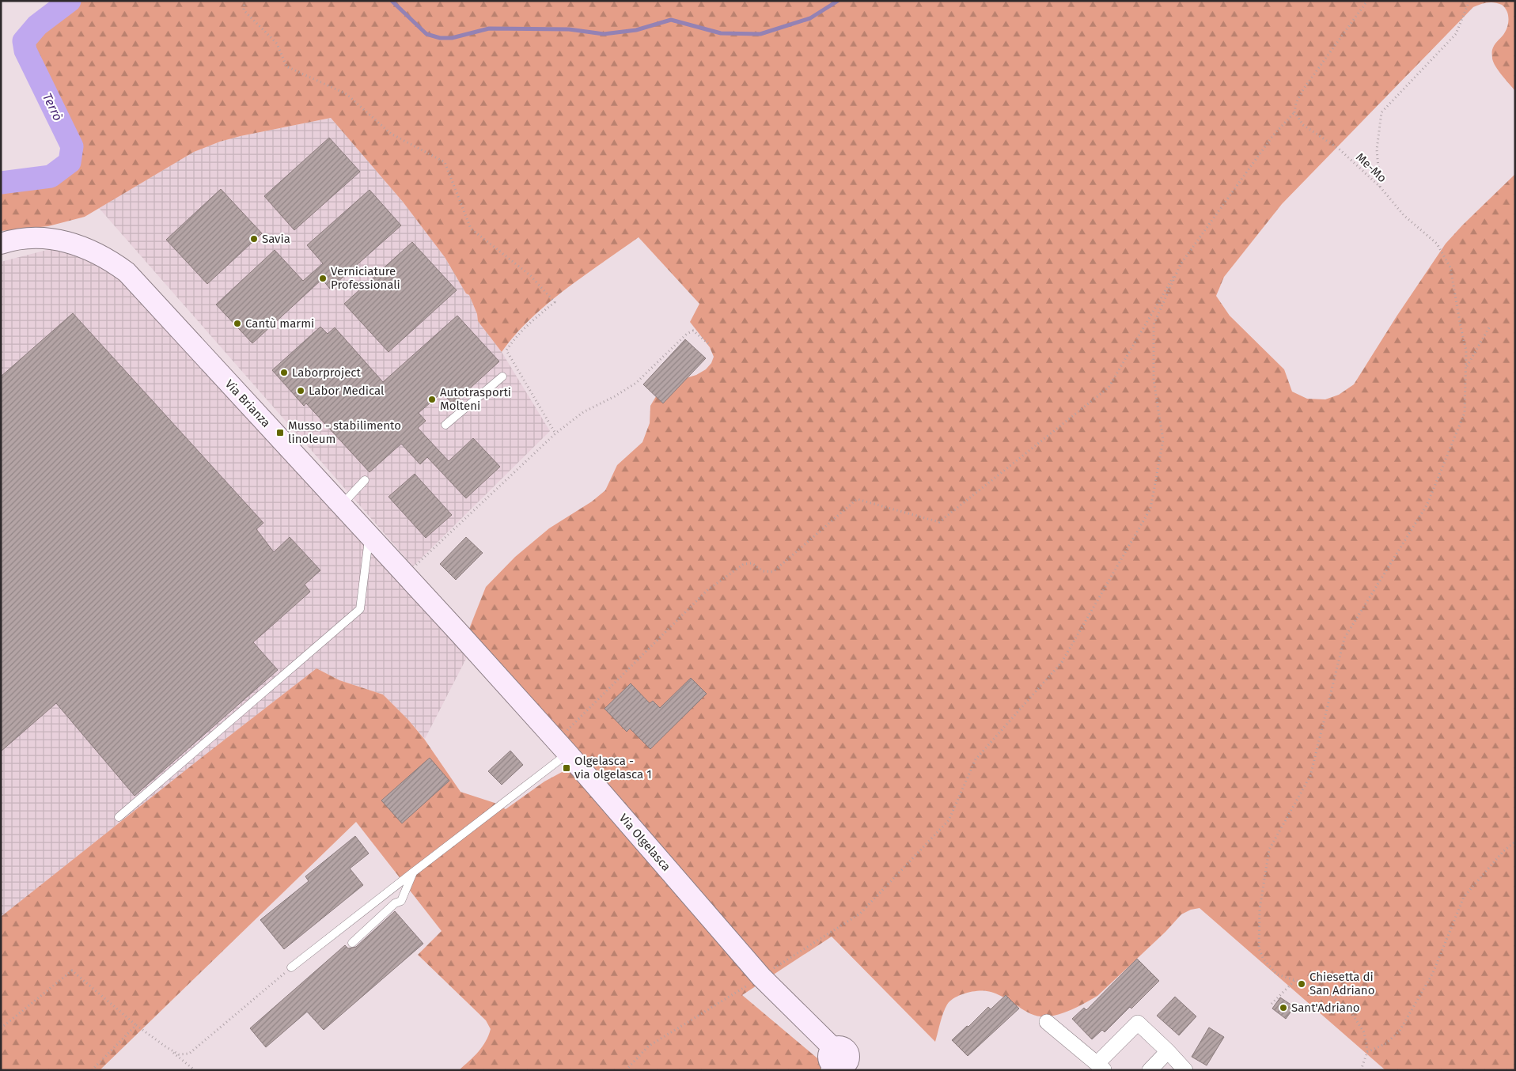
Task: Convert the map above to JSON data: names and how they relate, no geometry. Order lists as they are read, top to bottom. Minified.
{"streets":{"street":["Via Brianza","Via Olgelasca"],"path":["Me-Mo"]},"crossings":[["Via Brianza","Via Olgelasca"]],"water":["Terrò"],"places":{"other":["Savia","Verniciature Professionali","Cantù marmi","Laborproject","Labor Medical","Autotrasporti Molteni","Chiesetta di San Adriano","Sant'Adriano"],"transit":["Musso - stabilimento linoleum","Olgelasca - via olgelasca 1"]}}
